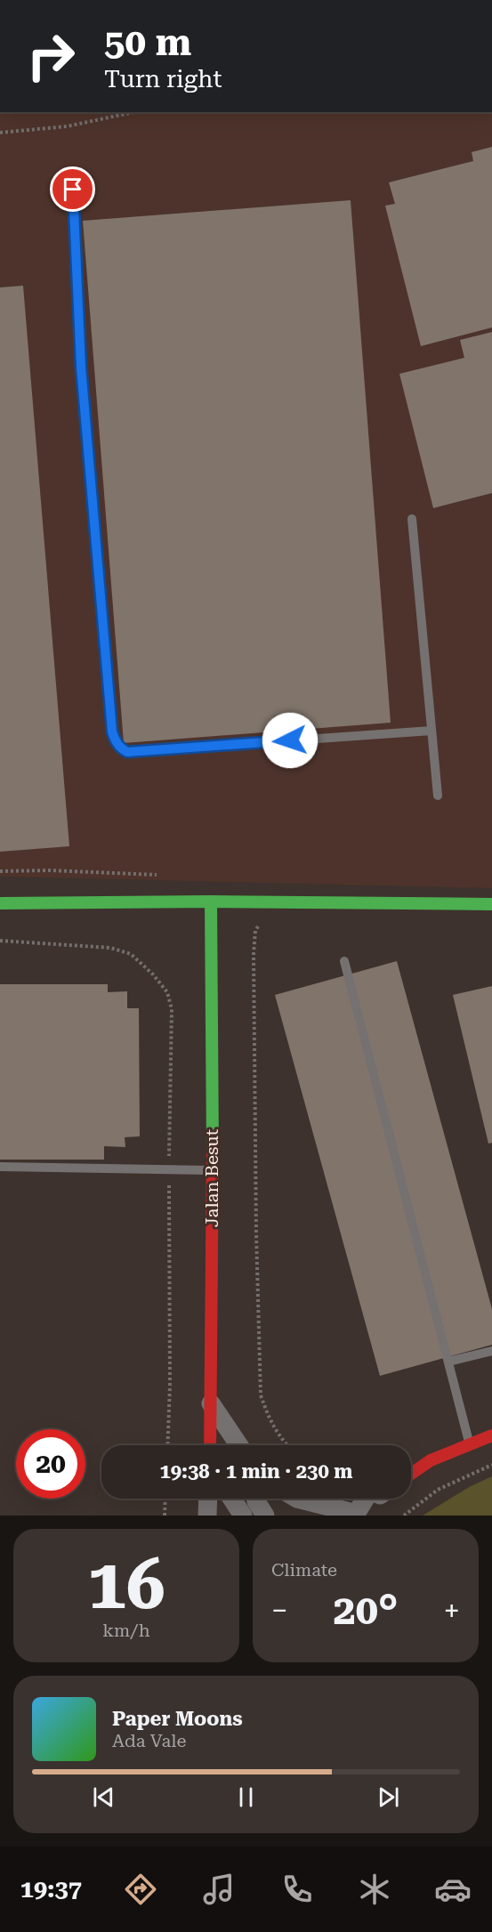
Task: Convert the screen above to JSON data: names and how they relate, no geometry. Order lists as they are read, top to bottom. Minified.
{"streets":{"street":["Jalan Besut"]},"page":{"turn":["50 m","Turn right"],"limit":"20","trip":"19:38 · 1 min · 230 m","tile":[["16","km/h"],"Climate"],"heat":["−","20°","+"],"song":["Paper Moons","Ada Vale"],"tabs":"19:37"}}
